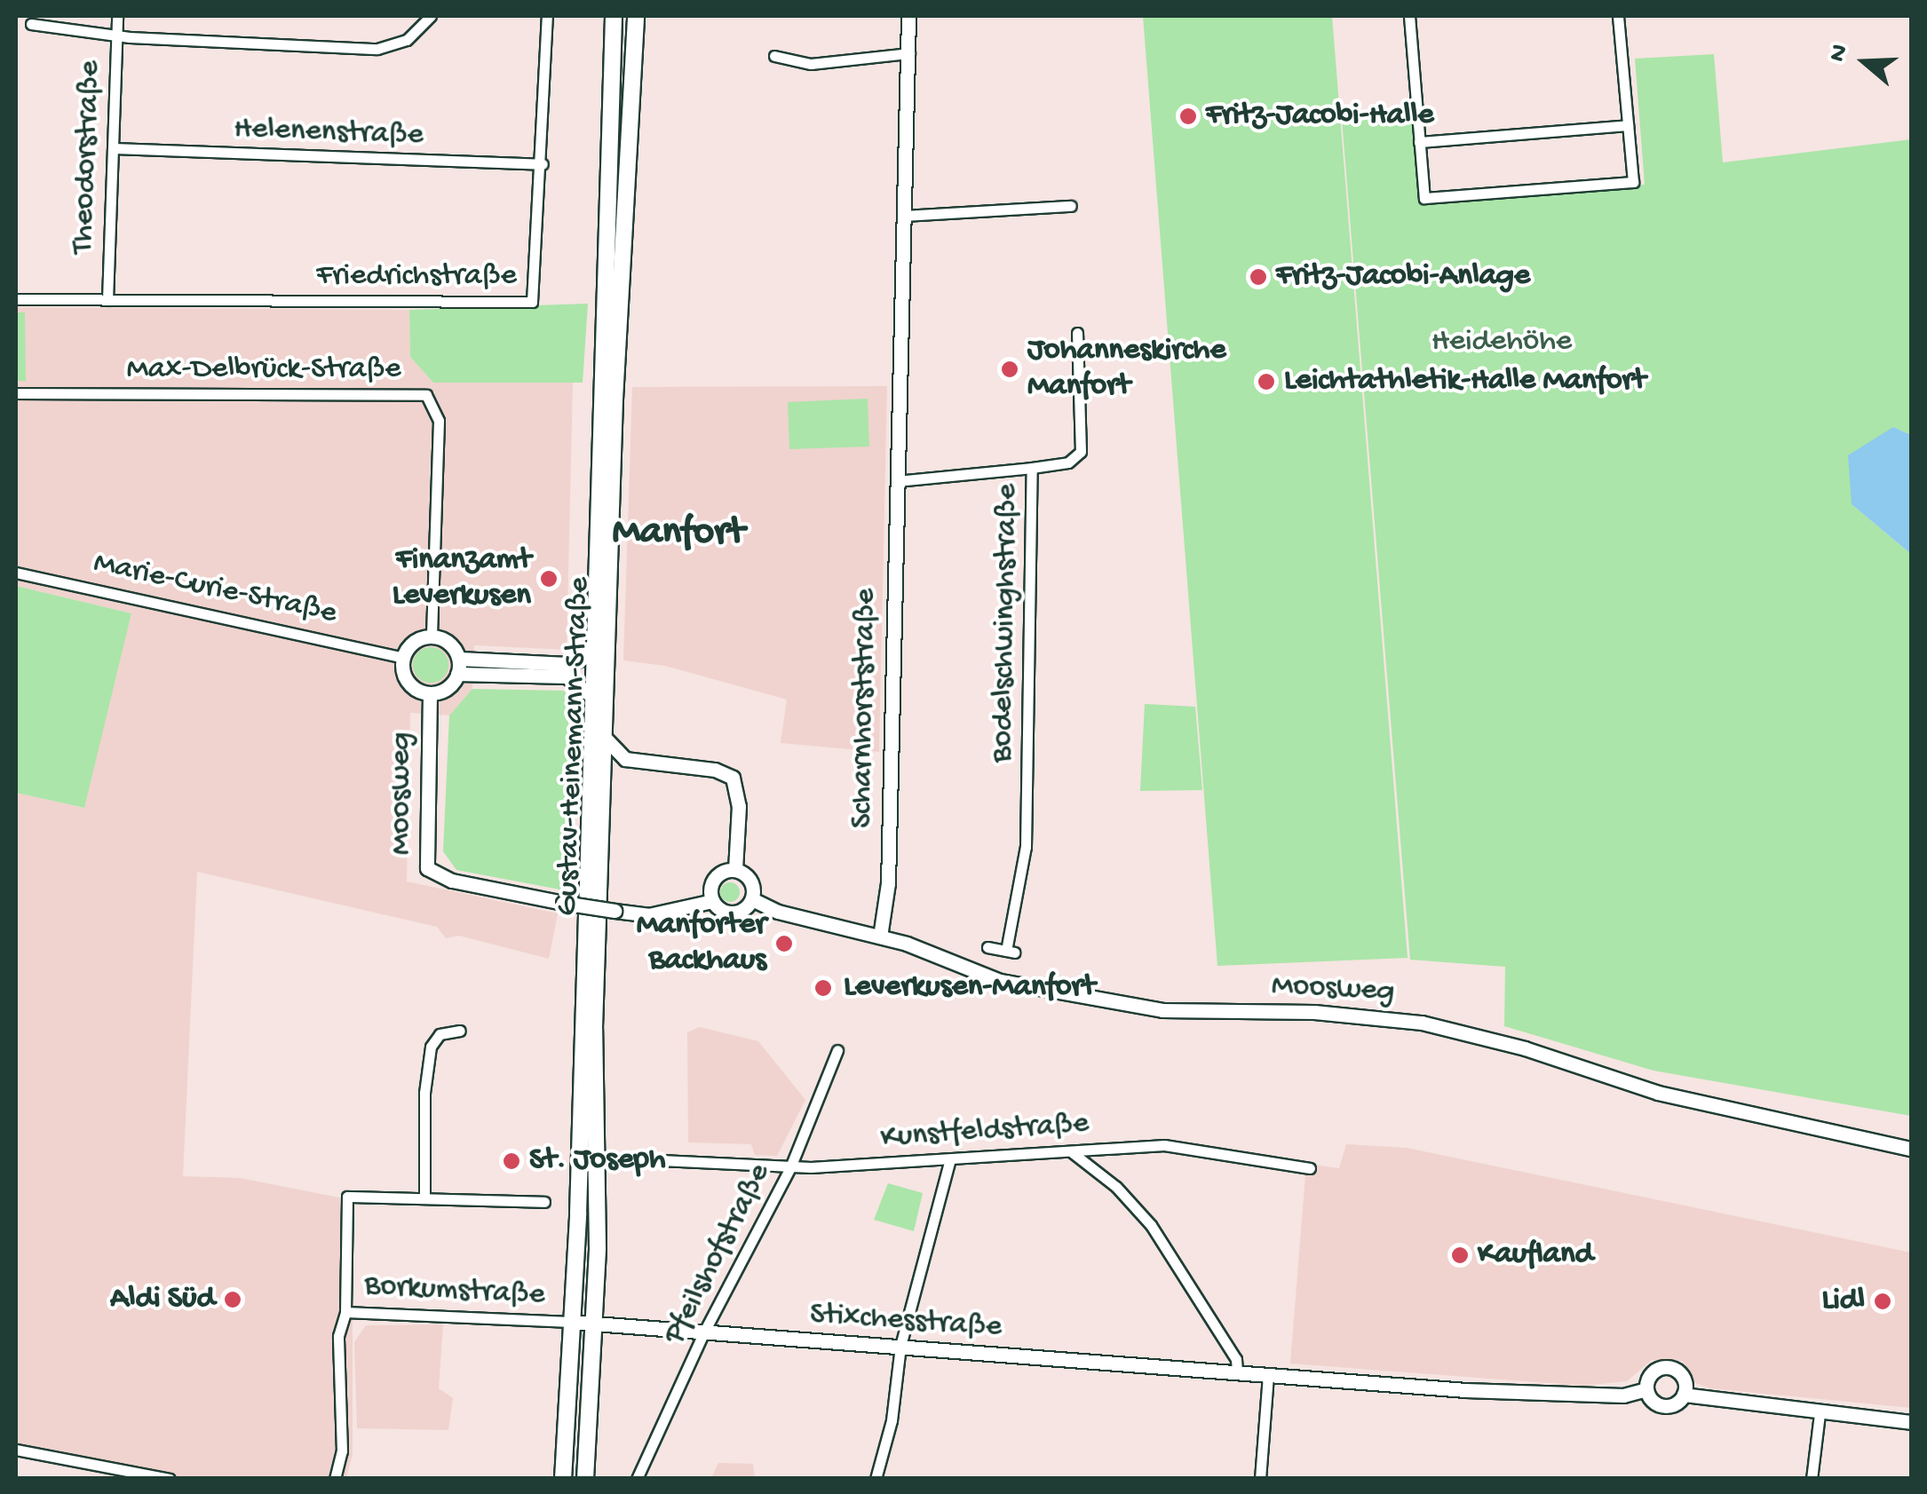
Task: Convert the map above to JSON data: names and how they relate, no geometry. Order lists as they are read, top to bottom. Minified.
{"streets":{"main road":["Gustav-Heinemann-Straße"],"street":["Helenenstraße","Theodorstraße","Friedrichstraße","Max-Delbrück-Straße","Marie-Curie-Straße","Bodelschwinghstraße","Scharnhorststraße","Moosweg","Kunstfeldstraße","Pfeilshofstraße","Borkumstraße","Stixchesstraße"]},"crossings":[["Helenenstraße","Theodorstraße"],["Helenenstraße","Friedrichstraße"],["Theodorstraße","Friedrichstraße"],["Max-Delbrück-Straße","Marie-Curie-Straße"],["Max-Delbrück-Straße","Moosweg"],["Marie-Curie-Straße","Moosweg"],["Scharnhorststraße","Moosweg"],["Gustav-Heinemann-Straße","Borkumstraße"],["Gustav-Heinemann-Straße","Stixchesstraße"],["Kunstfeldstraße","Pfeilshofstraße"],["Pfeilshofstraße","Stixchesstraße"],["Borkumstraße","Stixchesstraße"]],"districts":["Manfort"],"parks":["Heidehöhe"],"places":["Fritz-Jacobi-Halle","Fritz-Jacobi-Anlage","Johanneskirche Manfort","Leichtathletik-Halle Manfort","Finanzamt Leverkusen","Manforter Backhaus","Leverkusen-Manfort","St. Joseph","Kaufland","Aldi Süd","Lidl"],"north":"left"}
